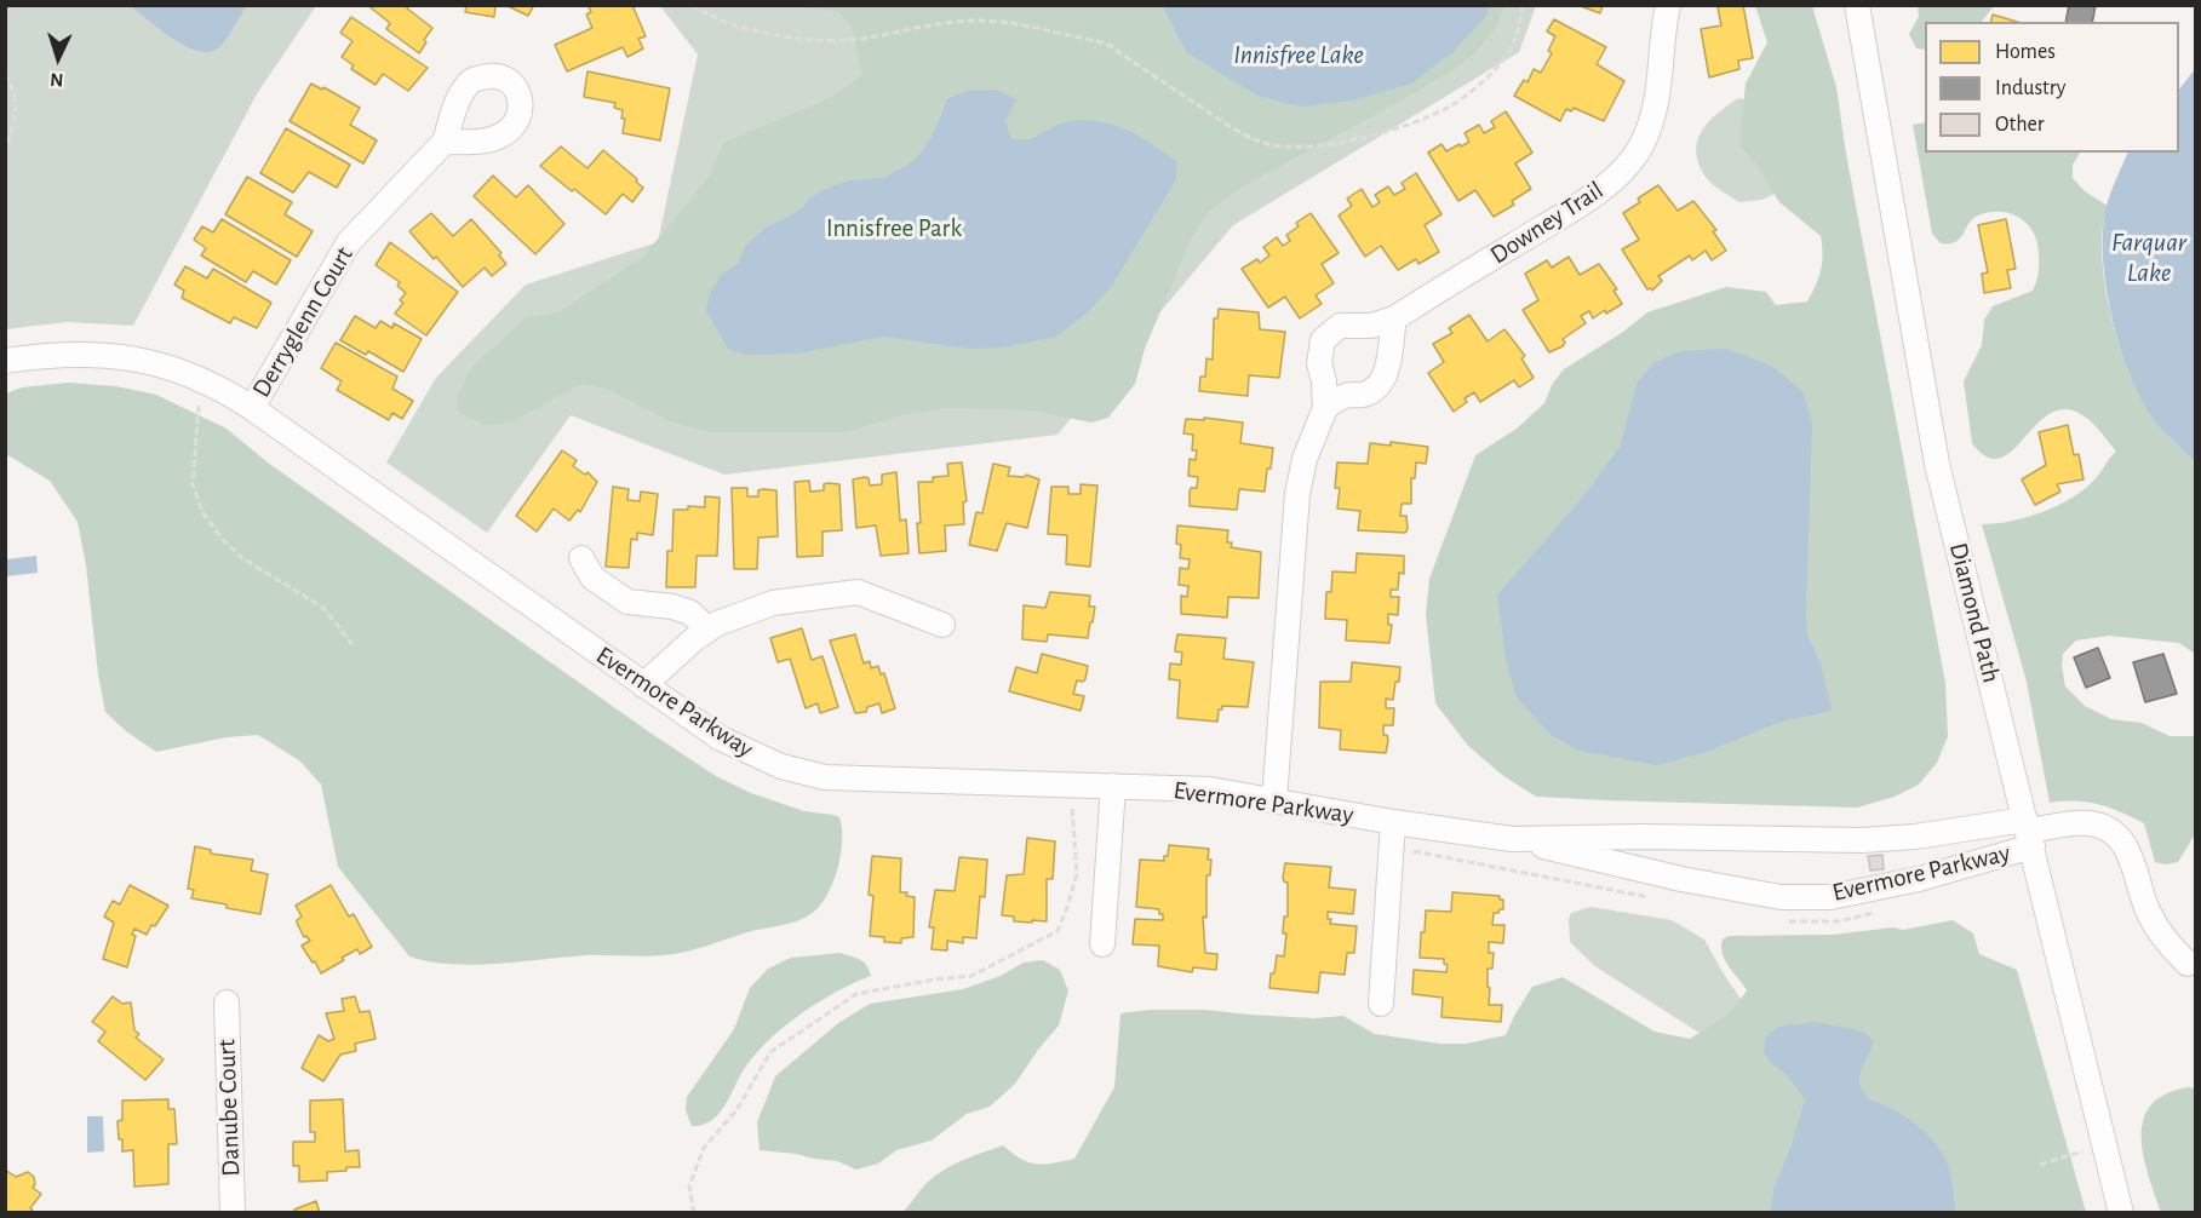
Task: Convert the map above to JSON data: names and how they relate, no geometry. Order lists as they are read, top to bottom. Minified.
{"streets":{"street":["Downey Trail","Derryglenn Court","Diamond Path","Evermore Parkway","Danube Court"]},"crossings":[["Downey Trail","Evermore Parkway"],["Derryglenn Court","Evermore Parkway"],["Diamond Path","Evermore Parkway"]],"water":["Innisfree Lake","Farquar Lake"],"parks":["Innisfree Park"],"legend":["Homes","Industry","Other"],"north":"bottom"}
